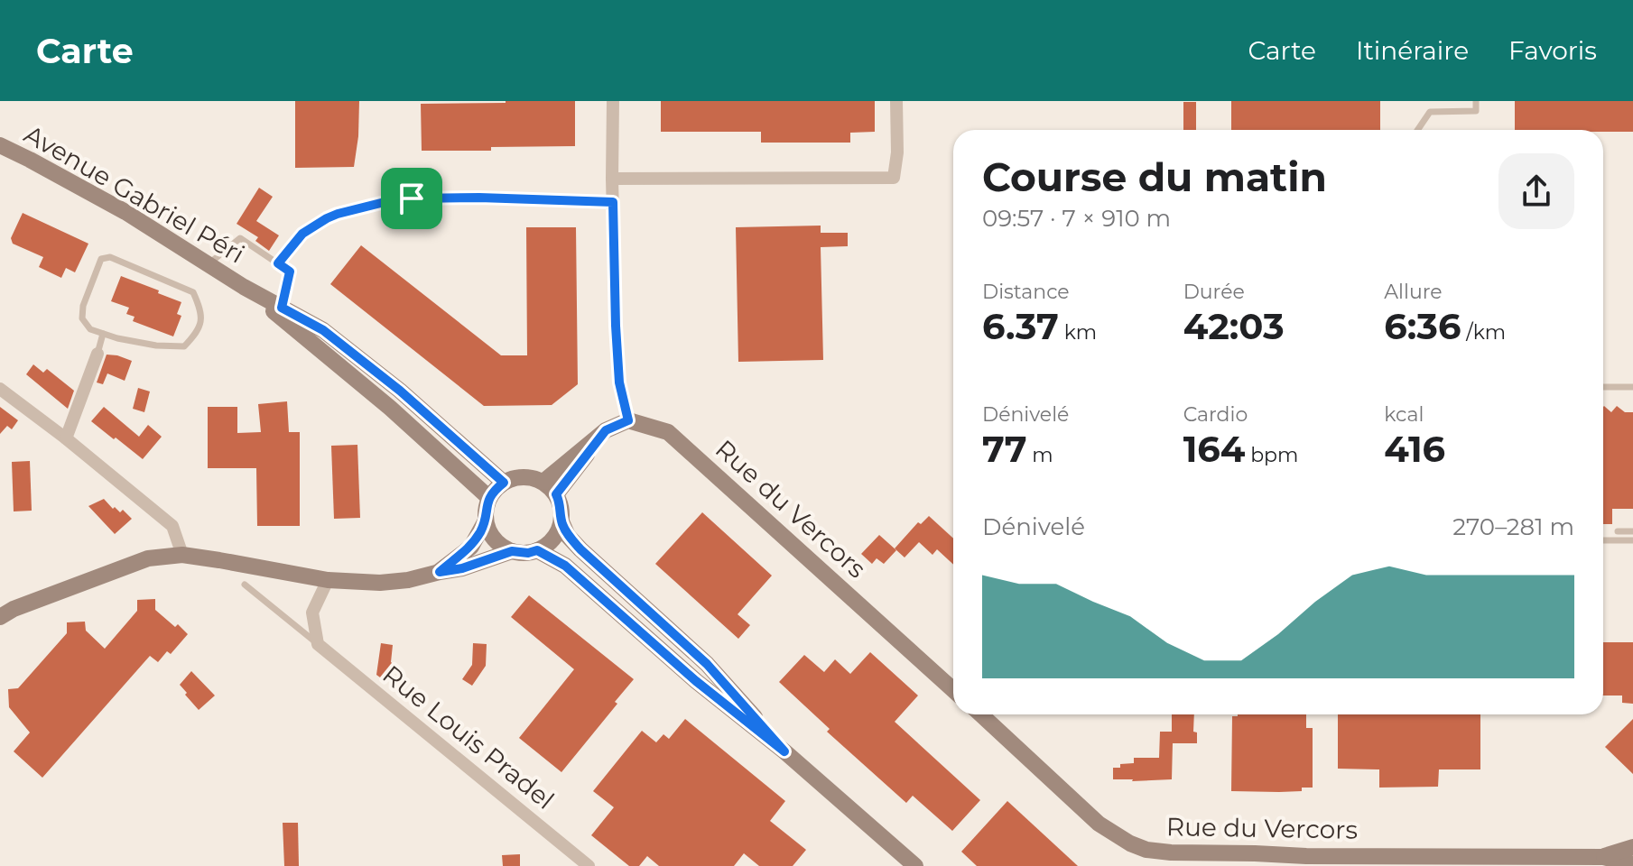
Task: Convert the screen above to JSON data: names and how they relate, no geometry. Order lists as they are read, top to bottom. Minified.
{"streets":{"main road":["Avenue Gabriel Péri","Rue du Vercors"],"street":["Rue Louis Pradel"]},"page":{"header":"Carte","nav":["Carte","Itinéraire","Favoris"],"heading":["Course du matin","09:57 · 7 × 910 m"],"stats":[["Distance","6.37 km"],["Durée","42:03"],["Allure","6:36 /km"],["Dénivelé","77 m"],["Cardio","164 bpm"],["kcal","416"]],"chart":["Dénivelé","270–281 m"]}}
